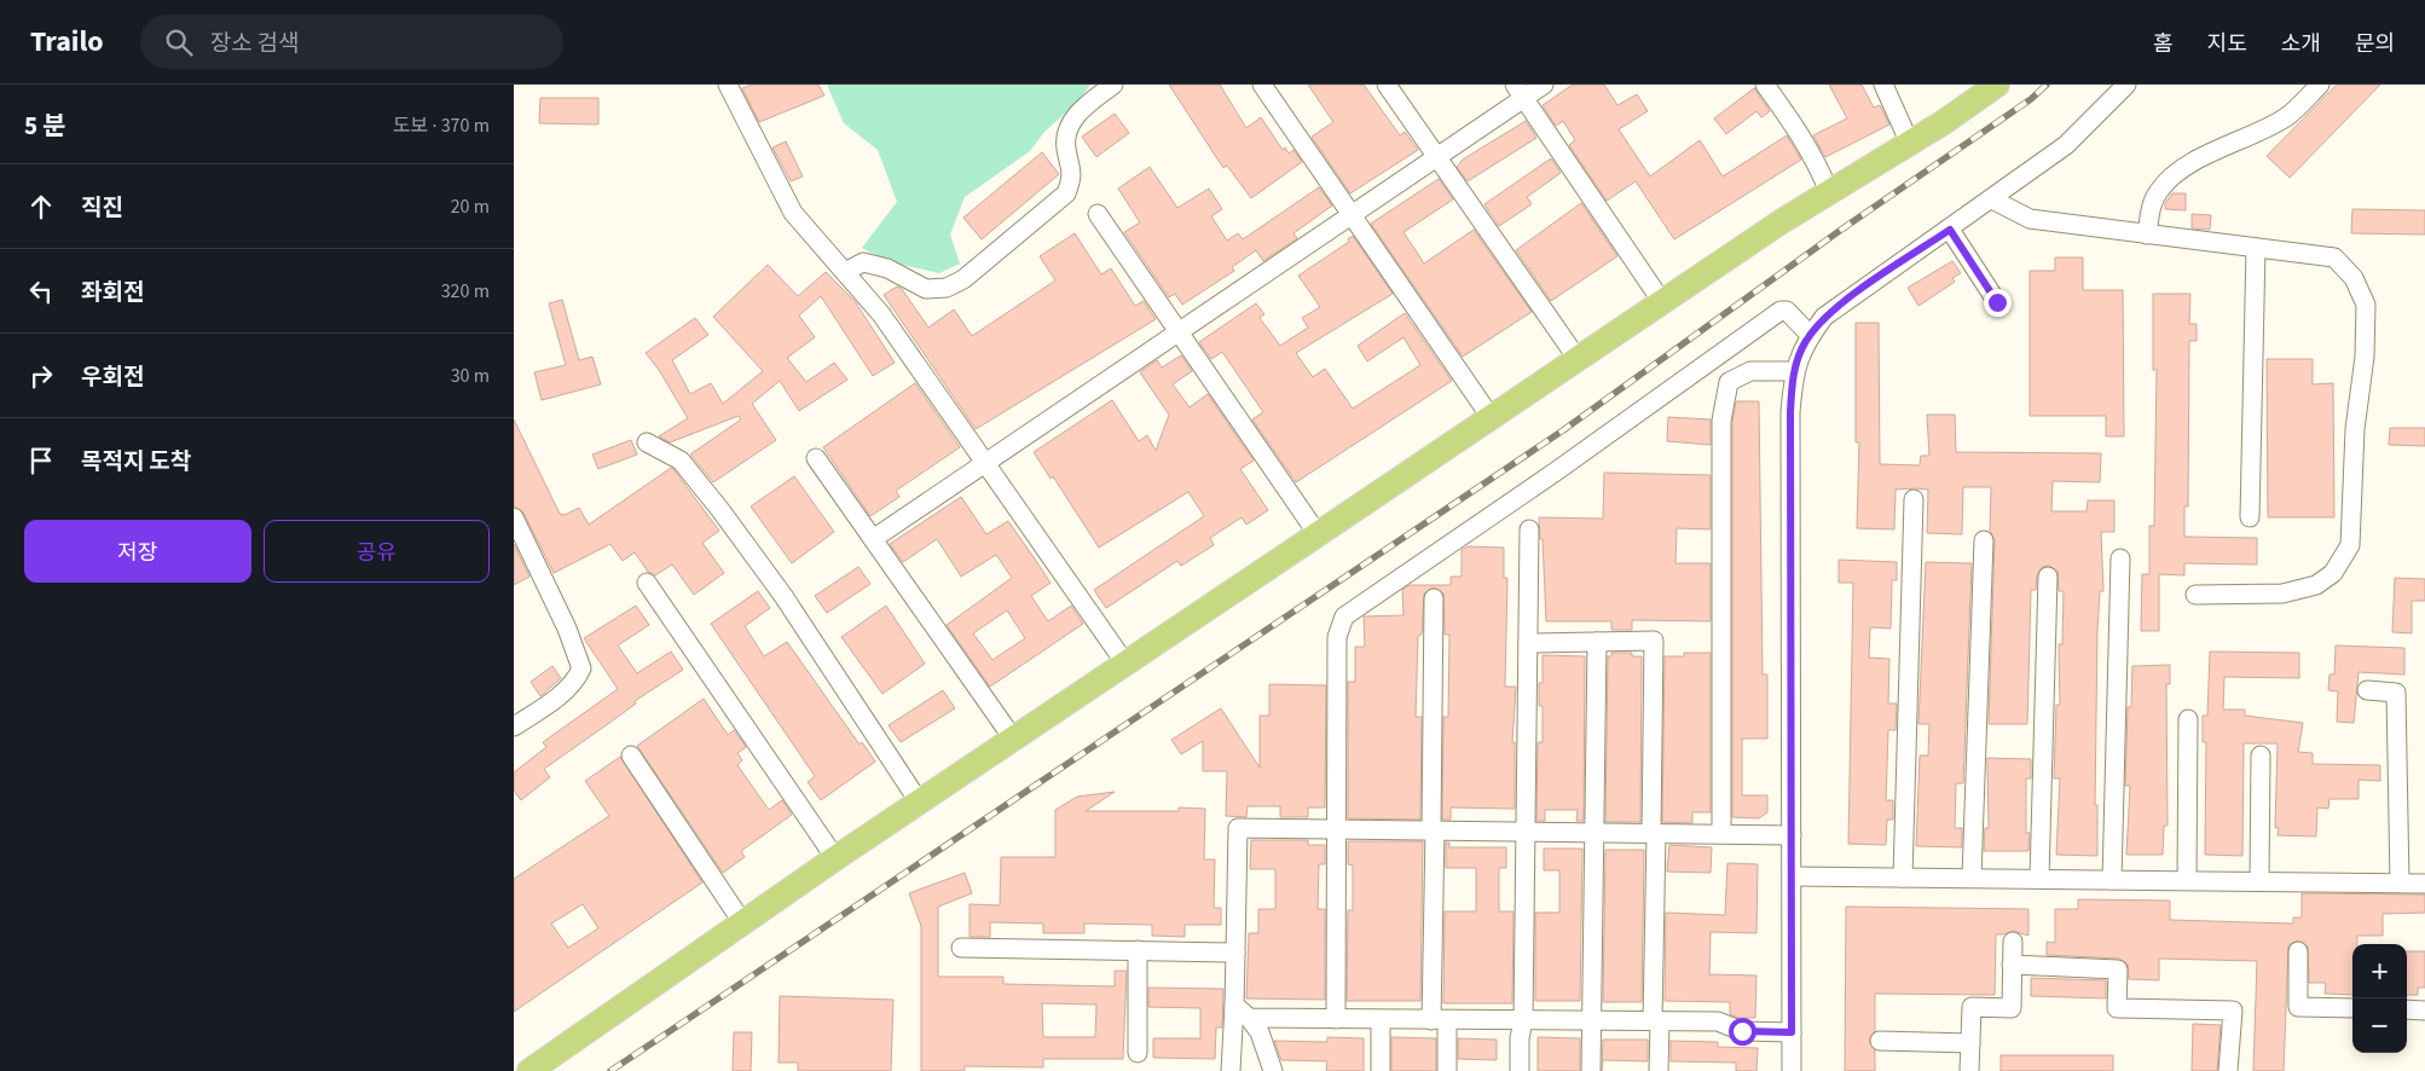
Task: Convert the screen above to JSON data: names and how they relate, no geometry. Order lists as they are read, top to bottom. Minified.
{"page":{"header":"Trailo","search":"장소 검색","nav":["홈","지도","소개","문의"],"heading":["5 분","도보 · 370 m"],"list":[["직진","20 m"],["좌회전","320 m"],["우회전","30 m"],"목적지 도착"],"buttons":["저장","공유"],"map_buttons":["+","−"]}}
